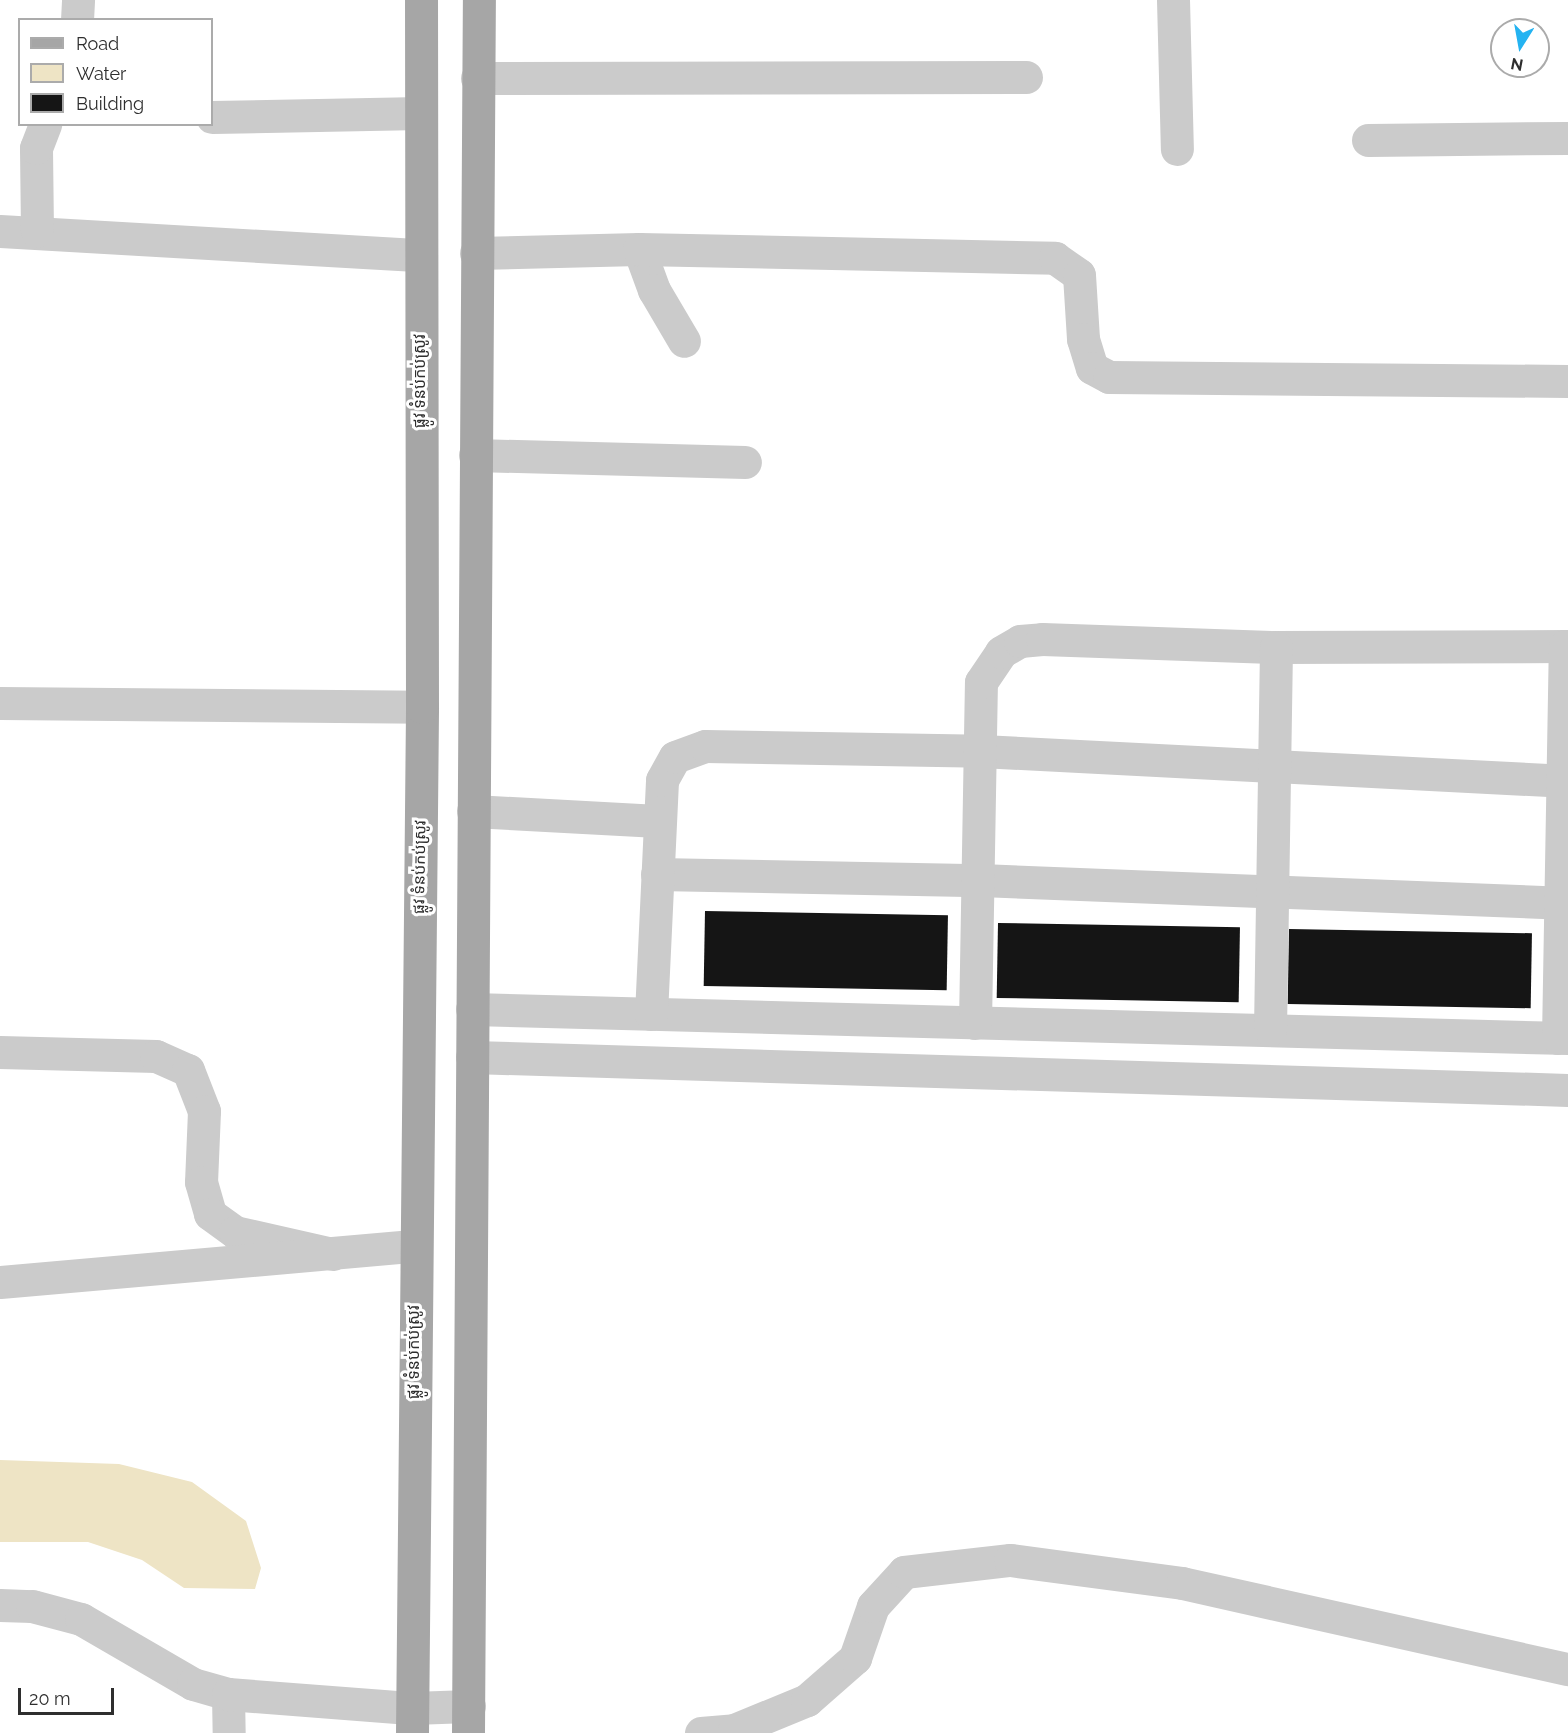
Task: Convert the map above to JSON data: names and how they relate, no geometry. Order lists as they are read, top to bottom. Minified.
{"streets":{"main road":["ផ្លូវ ទំនប់កប់ស្រូវ"]},"legend":["Road","Water","Building"],"scale_bar":"20 m","north":"bottom"}
